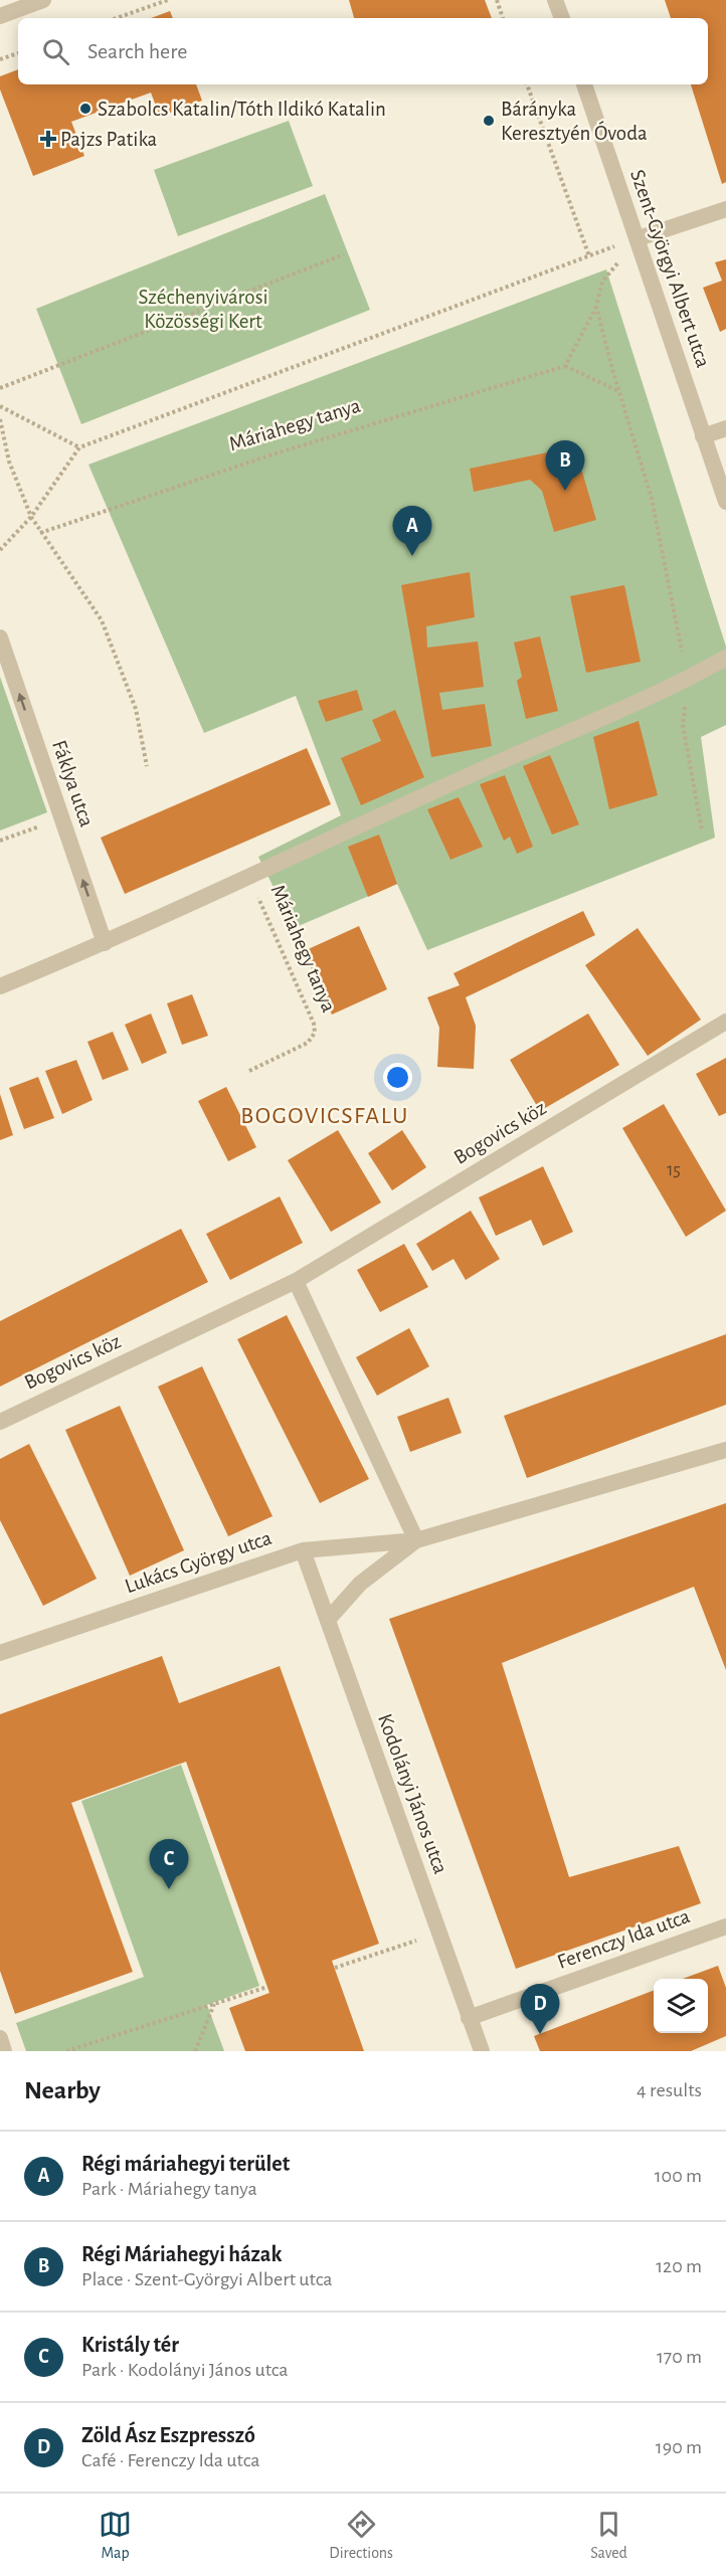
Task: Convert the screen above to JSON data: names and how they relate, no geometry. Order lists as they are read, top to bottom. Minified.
{"streets":{"street":["Szent-Györgyi Albert utca","Máriahegy tanya","Fáklya utca","Bogovics köz","Lukács György utca","Kodolányi János utca","Ferenczy Ida utca"]},"crossings":[["Máriahegy tanya","Fáklya utca"],["Lukács György utca","Kodolányi János utca"],["Kodolányi János utca","Ferenczy Ida utca"]],"one_way":["Fáklya utca"],"districts":["BOGOVICSFALU"],"parks":["Széchenyivárosi Közösségi Kert"],"places":{"other":["Szabolcs Katalin/Tóth Ildikó Katalin","Bárányka Keresztyén Óvoda"],"health":["Pajzs Patika"]},"house_numbers":["15"],"page":{"search":"Search here","pins":["B","A","C","D"],"heading":["Nearby","4 results"],"list":[{"mark":"A","name":"Régi máriahegyi terület","note":"Park · Máriahegy tanya","value":"100 m"},{"mark":"B","name":"Régi Máriahegyi házak","note":"Place · Szent-Györgyi Albert utca","value":"120 m"},{"mark":"C","name":"Kristály tér","note":"Park · Kodolányi János utca","value":"170 m"},{"mark":"D","name":"Zöld Ász Eszpresszó","note":"Café · Ferenczy Ida utca","value":"190 m"}],"nav":["Map","Directions","Saved"]}}
